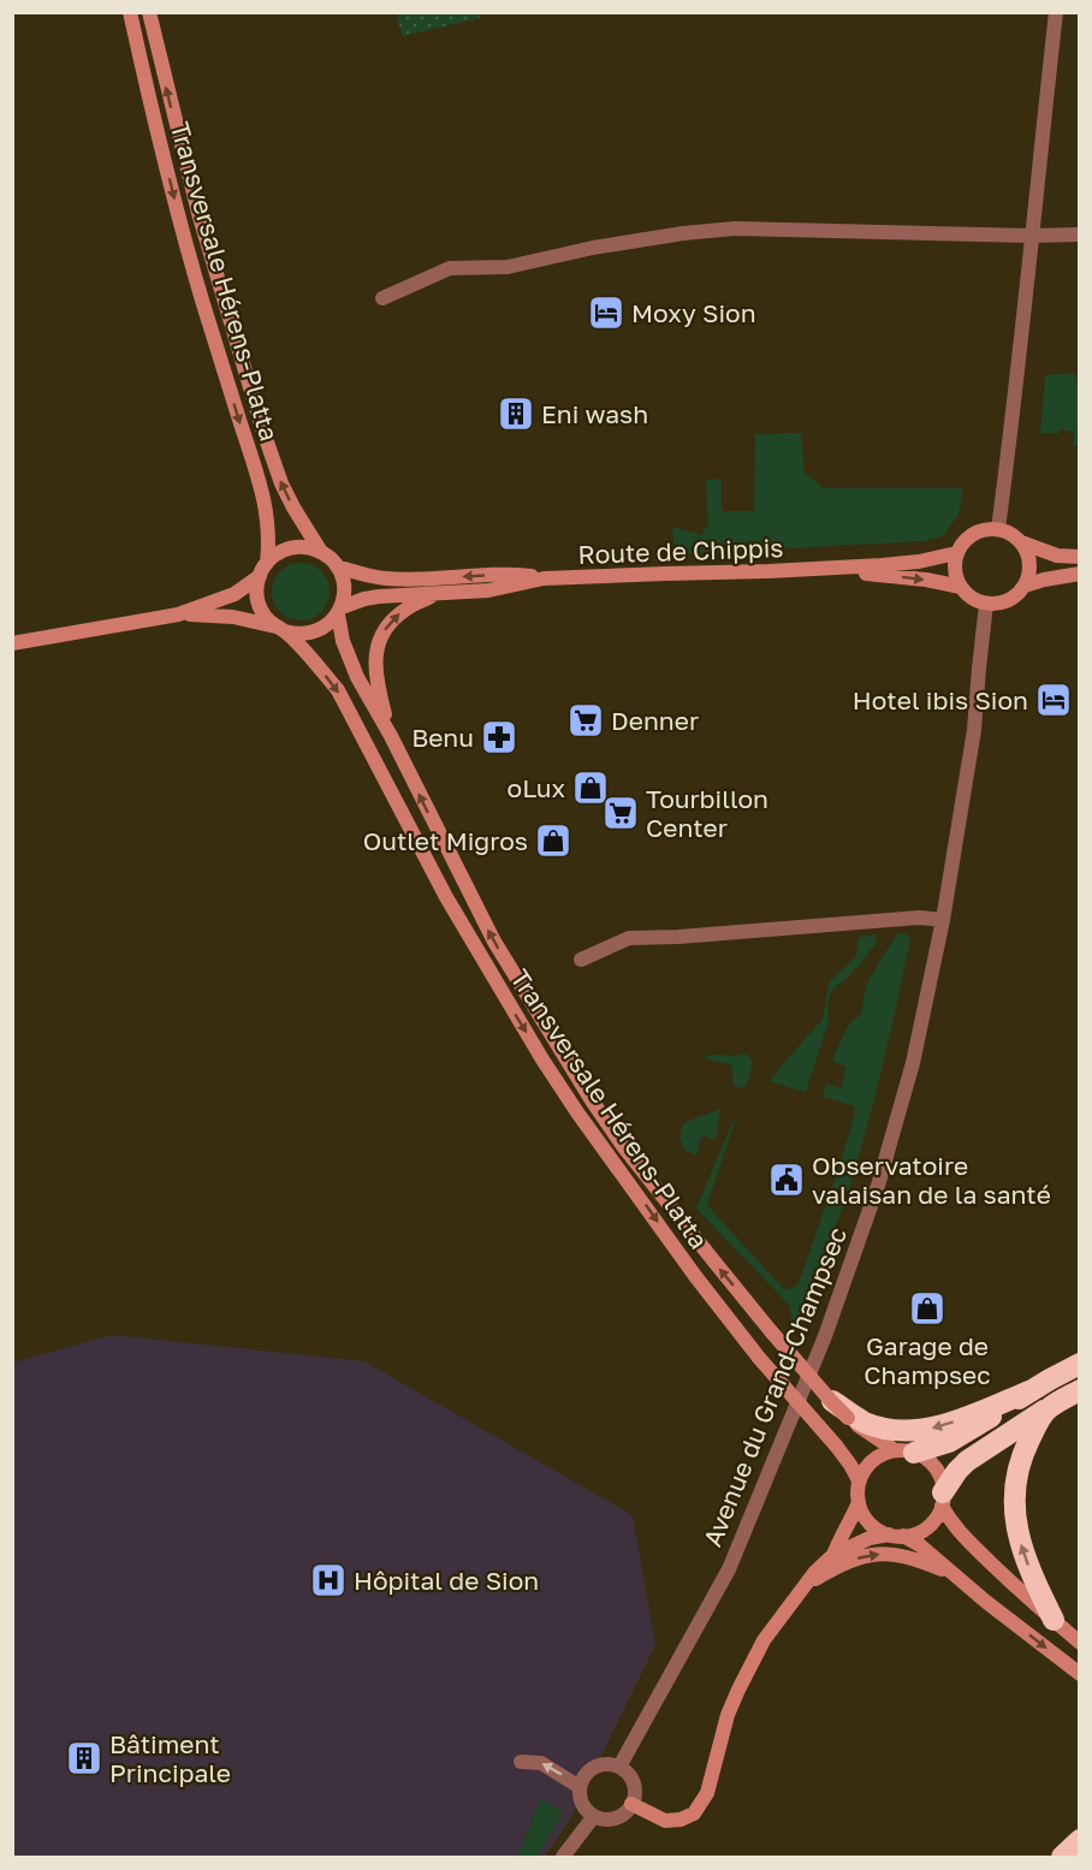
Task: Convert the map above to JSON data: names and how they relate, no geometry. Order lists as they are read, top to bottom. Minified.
{"streets":{"main road":["Transversale Hérens-Platta","Route de Chippis"],"street":["Avenue du Grand-Champsec"]},"crossings":[["Transversale Hérens-Platta","Route de Chippis"],["Route de Chippis","Avenue du Grand-Champsec"]],"places":{"hotel":["Moxy Sion","Hotel ibis Sion"],"building":["Eni wash","Bâtiment Principale"],"supermarket":["Denner","Tourbillon Center"],"pharmacy":["Benu"],"shop":["oLux","Outlet Migros","Garage de Champsec"],"public building":["Observatoire valaisan de la santé"],"hospital":["Hôpital de Sion"]}}
